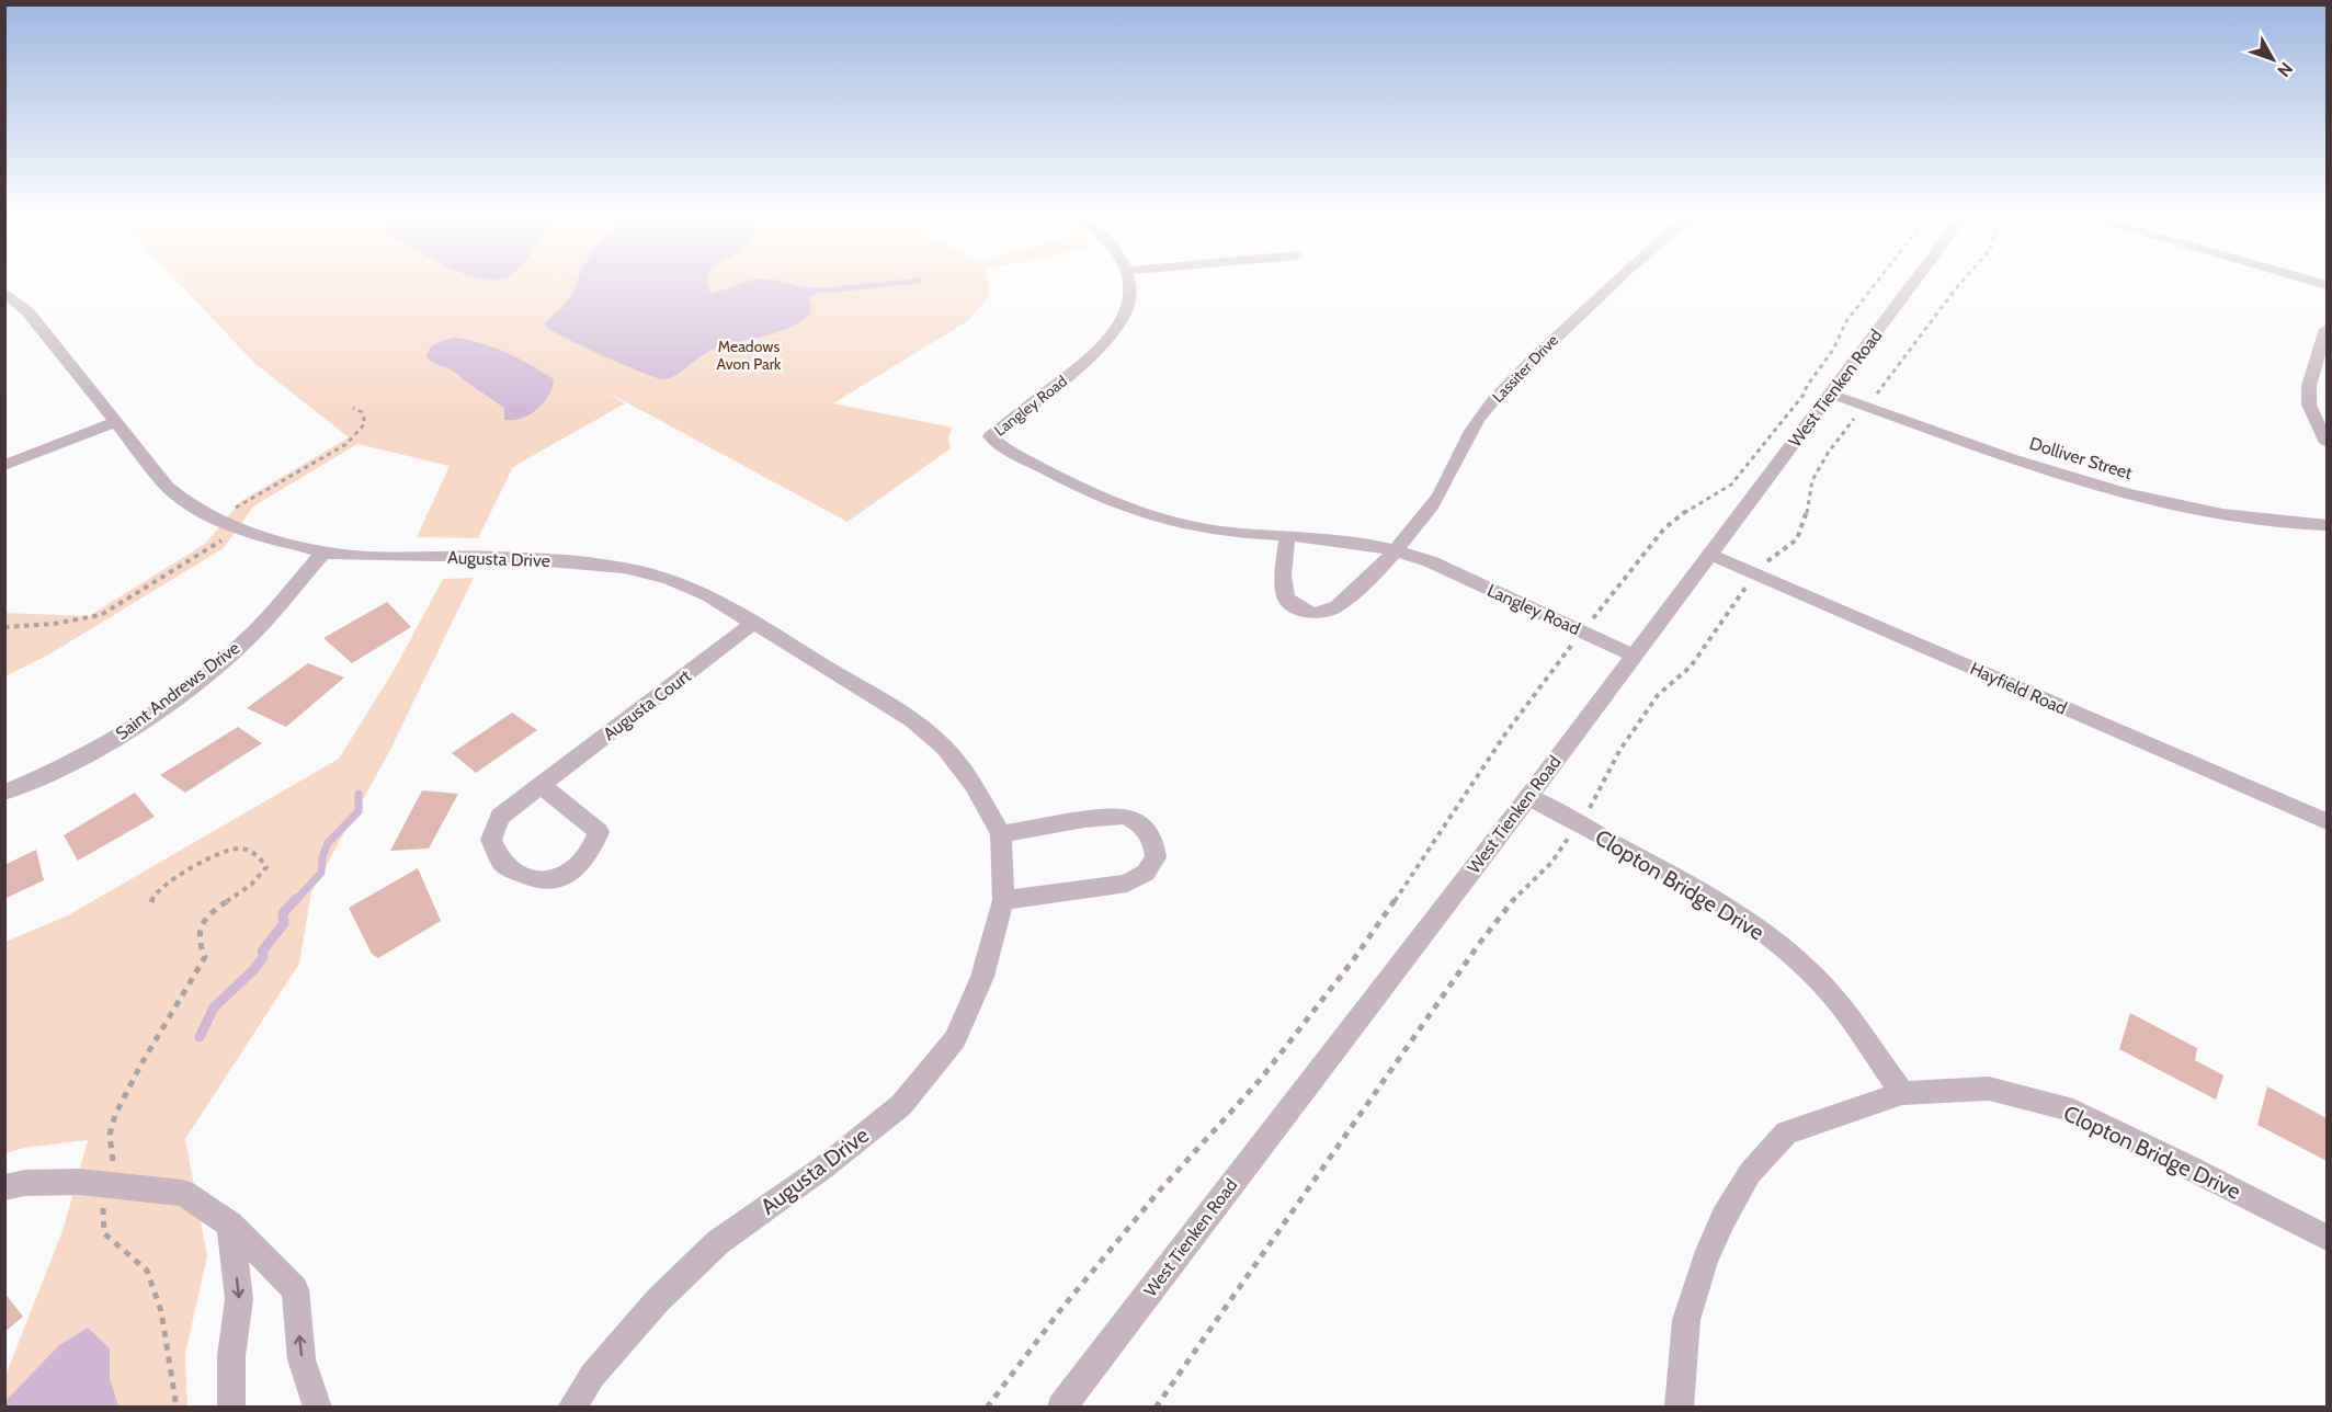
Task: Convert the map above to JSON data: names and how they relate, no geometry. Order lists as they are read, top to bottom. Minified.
{"streets":{"street":["Lassiter Drive","West Tienken Road","Langley Road","Dolliver Street","Augusta Drive","Hayfield Road","Saint Andrews Drive","Augusta Court","Clopton Bridge Drive"]},"crossings":[["Lassiter Drive","Langley Road"],["West Tienken Road","Langley Road"],["West Tienken Road","Dolliver Street"],["West Tienken Road","Hayfield Road"],["West Tienken Road","Clopton Bridge Drive"],["Augusta Drive","Saint Andrews Drive"],["Augusta Drive","Augusta Court"]],"parks":["Meadows Avon Park"],"north":"bottom right"}
